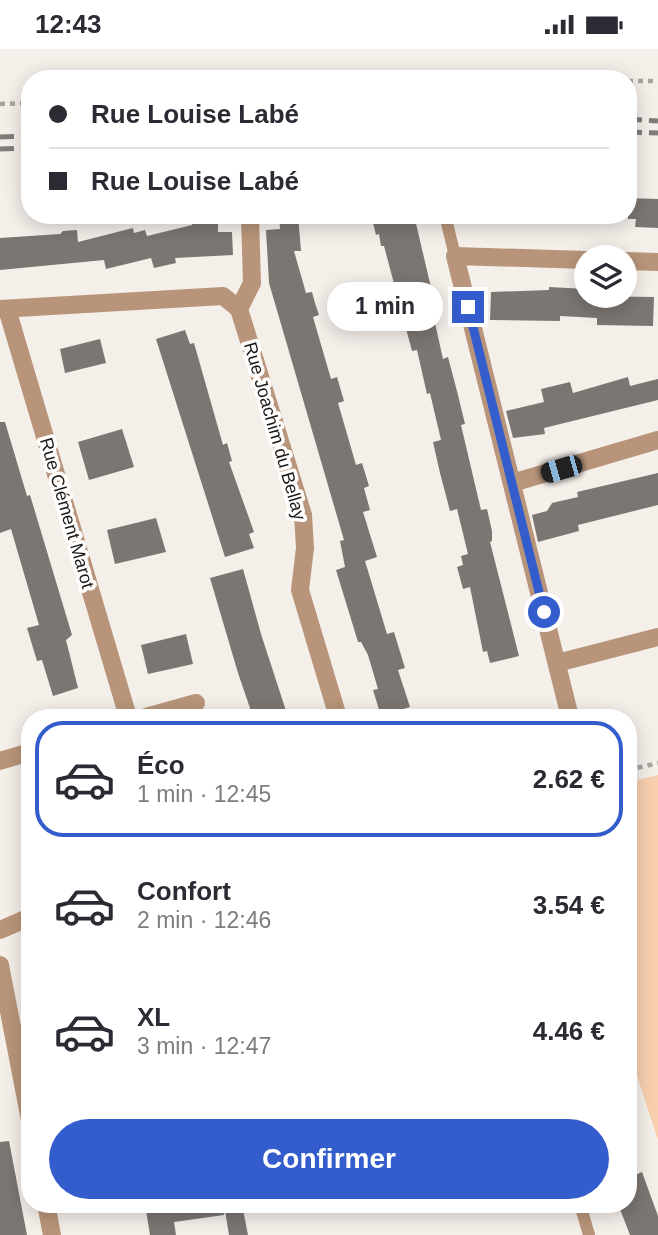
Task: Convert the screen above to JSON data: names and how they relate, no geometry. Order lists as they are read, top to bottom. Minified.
{"streets":{"street":["Rue Joachim du Bellay","Rue Clément Marot"]},"crossings":[["Rue Joachim du Bellay","Rue Clément Marot"]],"page":{"status":"12:43","banner":["Rue Louise Labé","Rue Louise Labé"],"bubble":"1 min","list":[{"name":"Éco","note":"1 min · 12:45","value":"2.62 €"},{"name":"Confort","note":"2 min · 12:46","value":"3.54 €"},{"name":"XL","note":"3 min · 12:47","value":"4.46 €"}],"buttons":"Confirmer"}}
